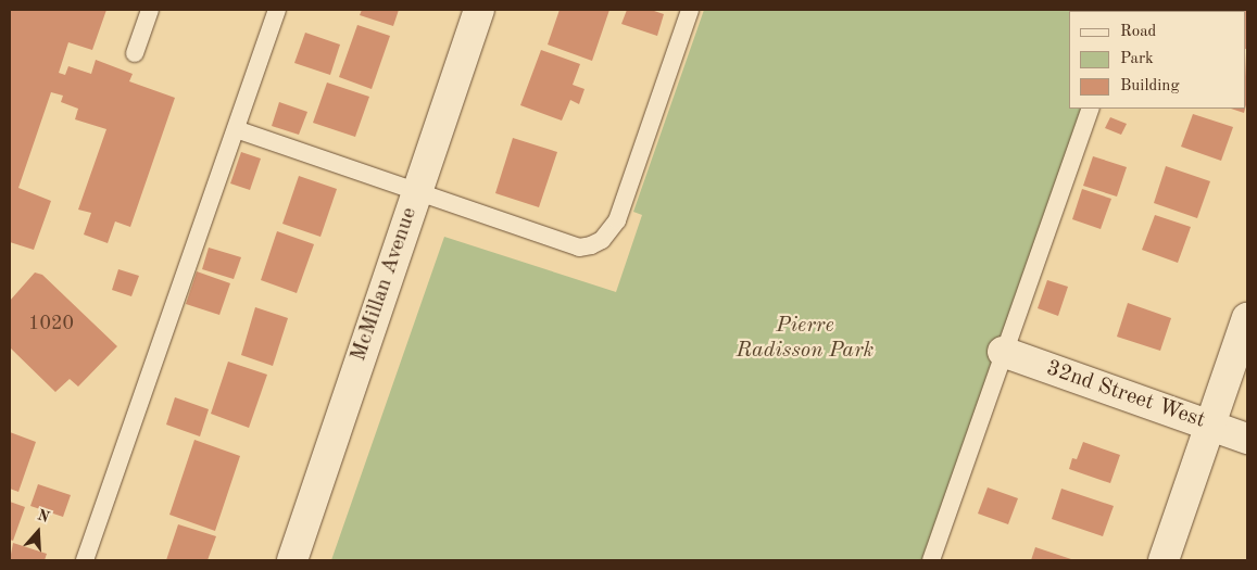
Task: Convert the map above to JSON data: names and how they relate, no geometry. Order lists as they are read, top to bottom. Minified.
{"streets":{"street":["McMillan Avenue","32nd Street West"]},"parks":["Pierre Radisson Park"],"house_numbers":["1020"],"legend":["Road","Park","Building"],"north":"top"}
